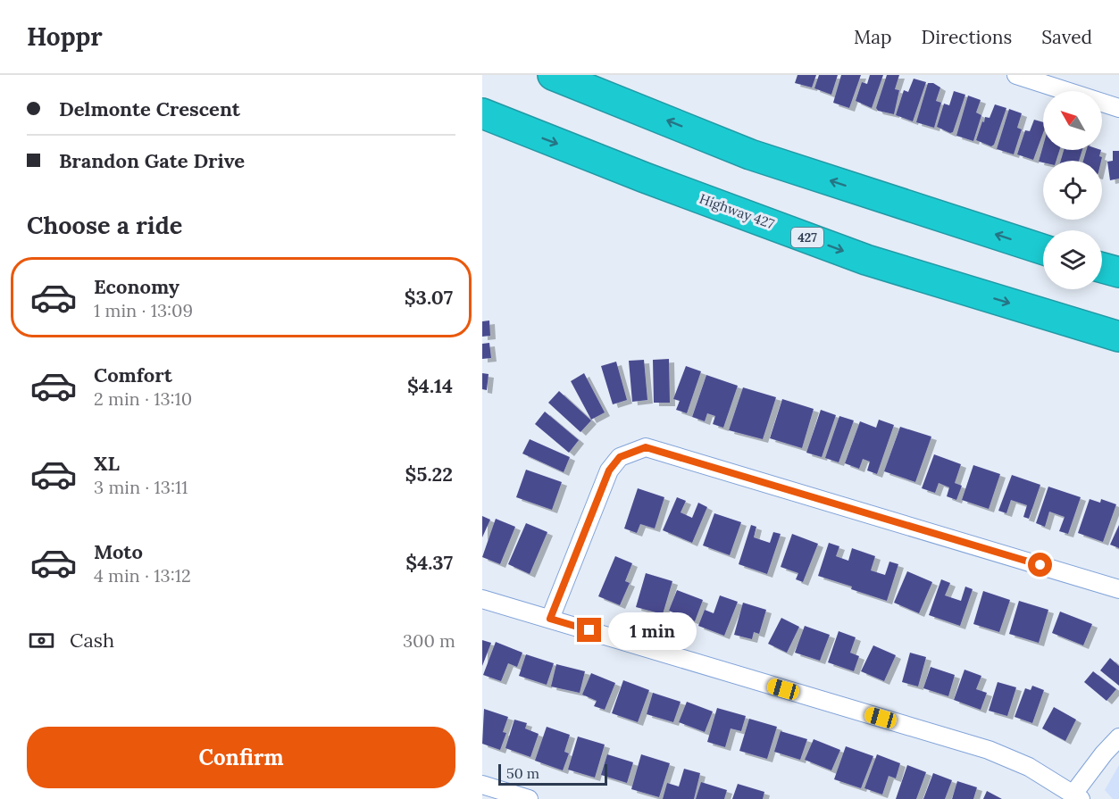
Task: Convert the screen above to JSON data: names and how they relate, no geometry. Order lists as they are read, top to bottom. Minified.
{"streets":{"highway":["Highway 427","427"]},"scale_bar":"50 m","north":"top left","page":{"header":"Hoppr","nav":["Map","Directions","Saved"],"banner":["Delmonte Crescent","Brandon Gate Drive"],"heading":"Choose a ride","list":[{"name":"Economy","note":"1 min · 13:09","value":"$3.07"},{"name":"Comfort","note":"2 min · 13:10","value":"$4.14"},{"name":"XL","note":"3 min · 13:11","value":"$5.22"},{"name":"Moto","note":"4 min · 13:12","value":"$4.37"}],"pay":["Cash","300 m"],"bubble":"1 min","buttons":"Confirm","scale":"50 m"}}
